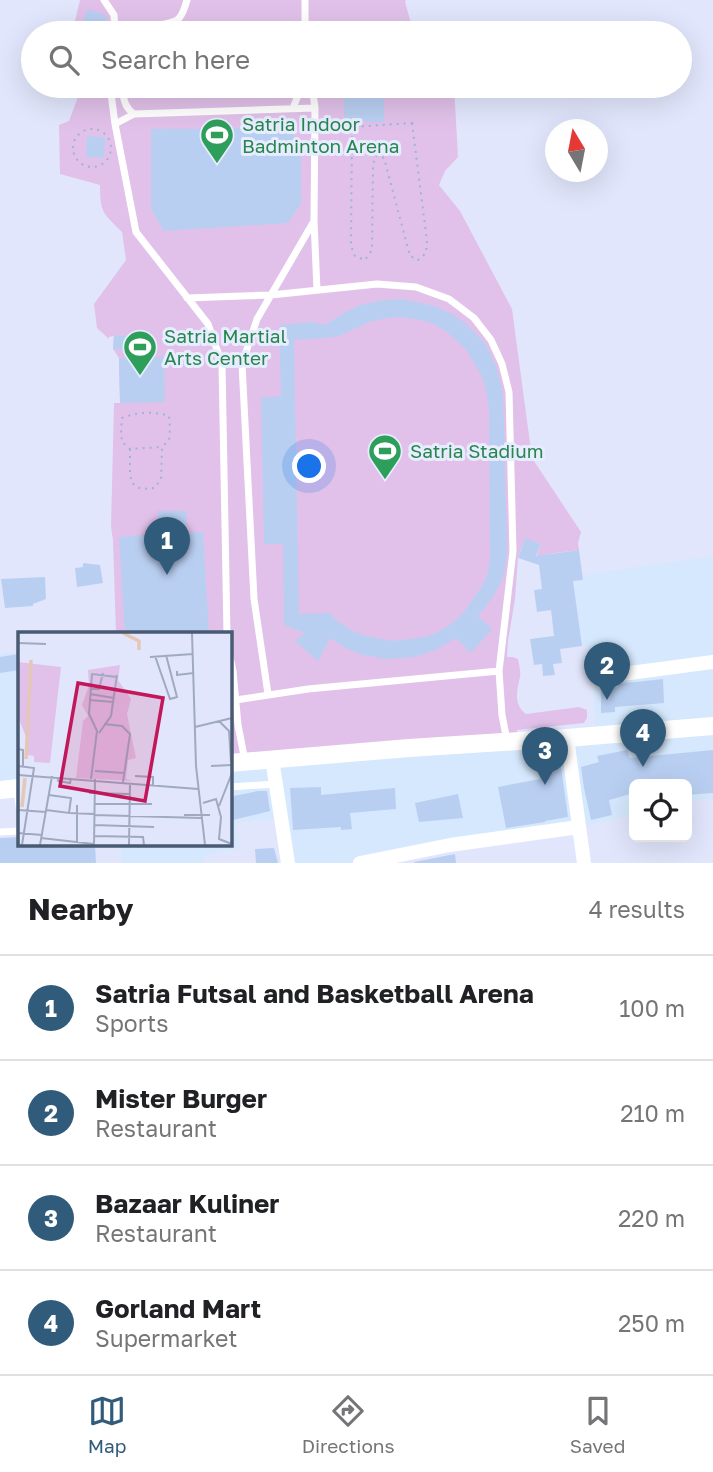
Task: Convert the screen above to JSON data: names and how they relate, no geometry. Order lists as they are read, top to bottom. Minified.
{"places":{"sports":["Satria Indoor Badminton Arena","Satria Martial Arts Center","Satria Stadium"]},"north":"top","page":{"search":"Search here","pins":["1","2","4","3"],"heading":["Nearby","4 results"],"list":[{"mark":"1","name":"Satria Futsal and Basketball Arena","note":"Sports","value":"100 m"},{"mark":"2","name":"Mister Burger","note":"Restaurant","value":"210 m"},{"mark":"3","name":"Bazaar Kuliner","note":"Restaurant","value":"220 m"},{"mark":"4","name":"Gorland Mart","note":"Supermarket","value":"250 m"}],"nav":["Map","Directions","Saved"]}}
